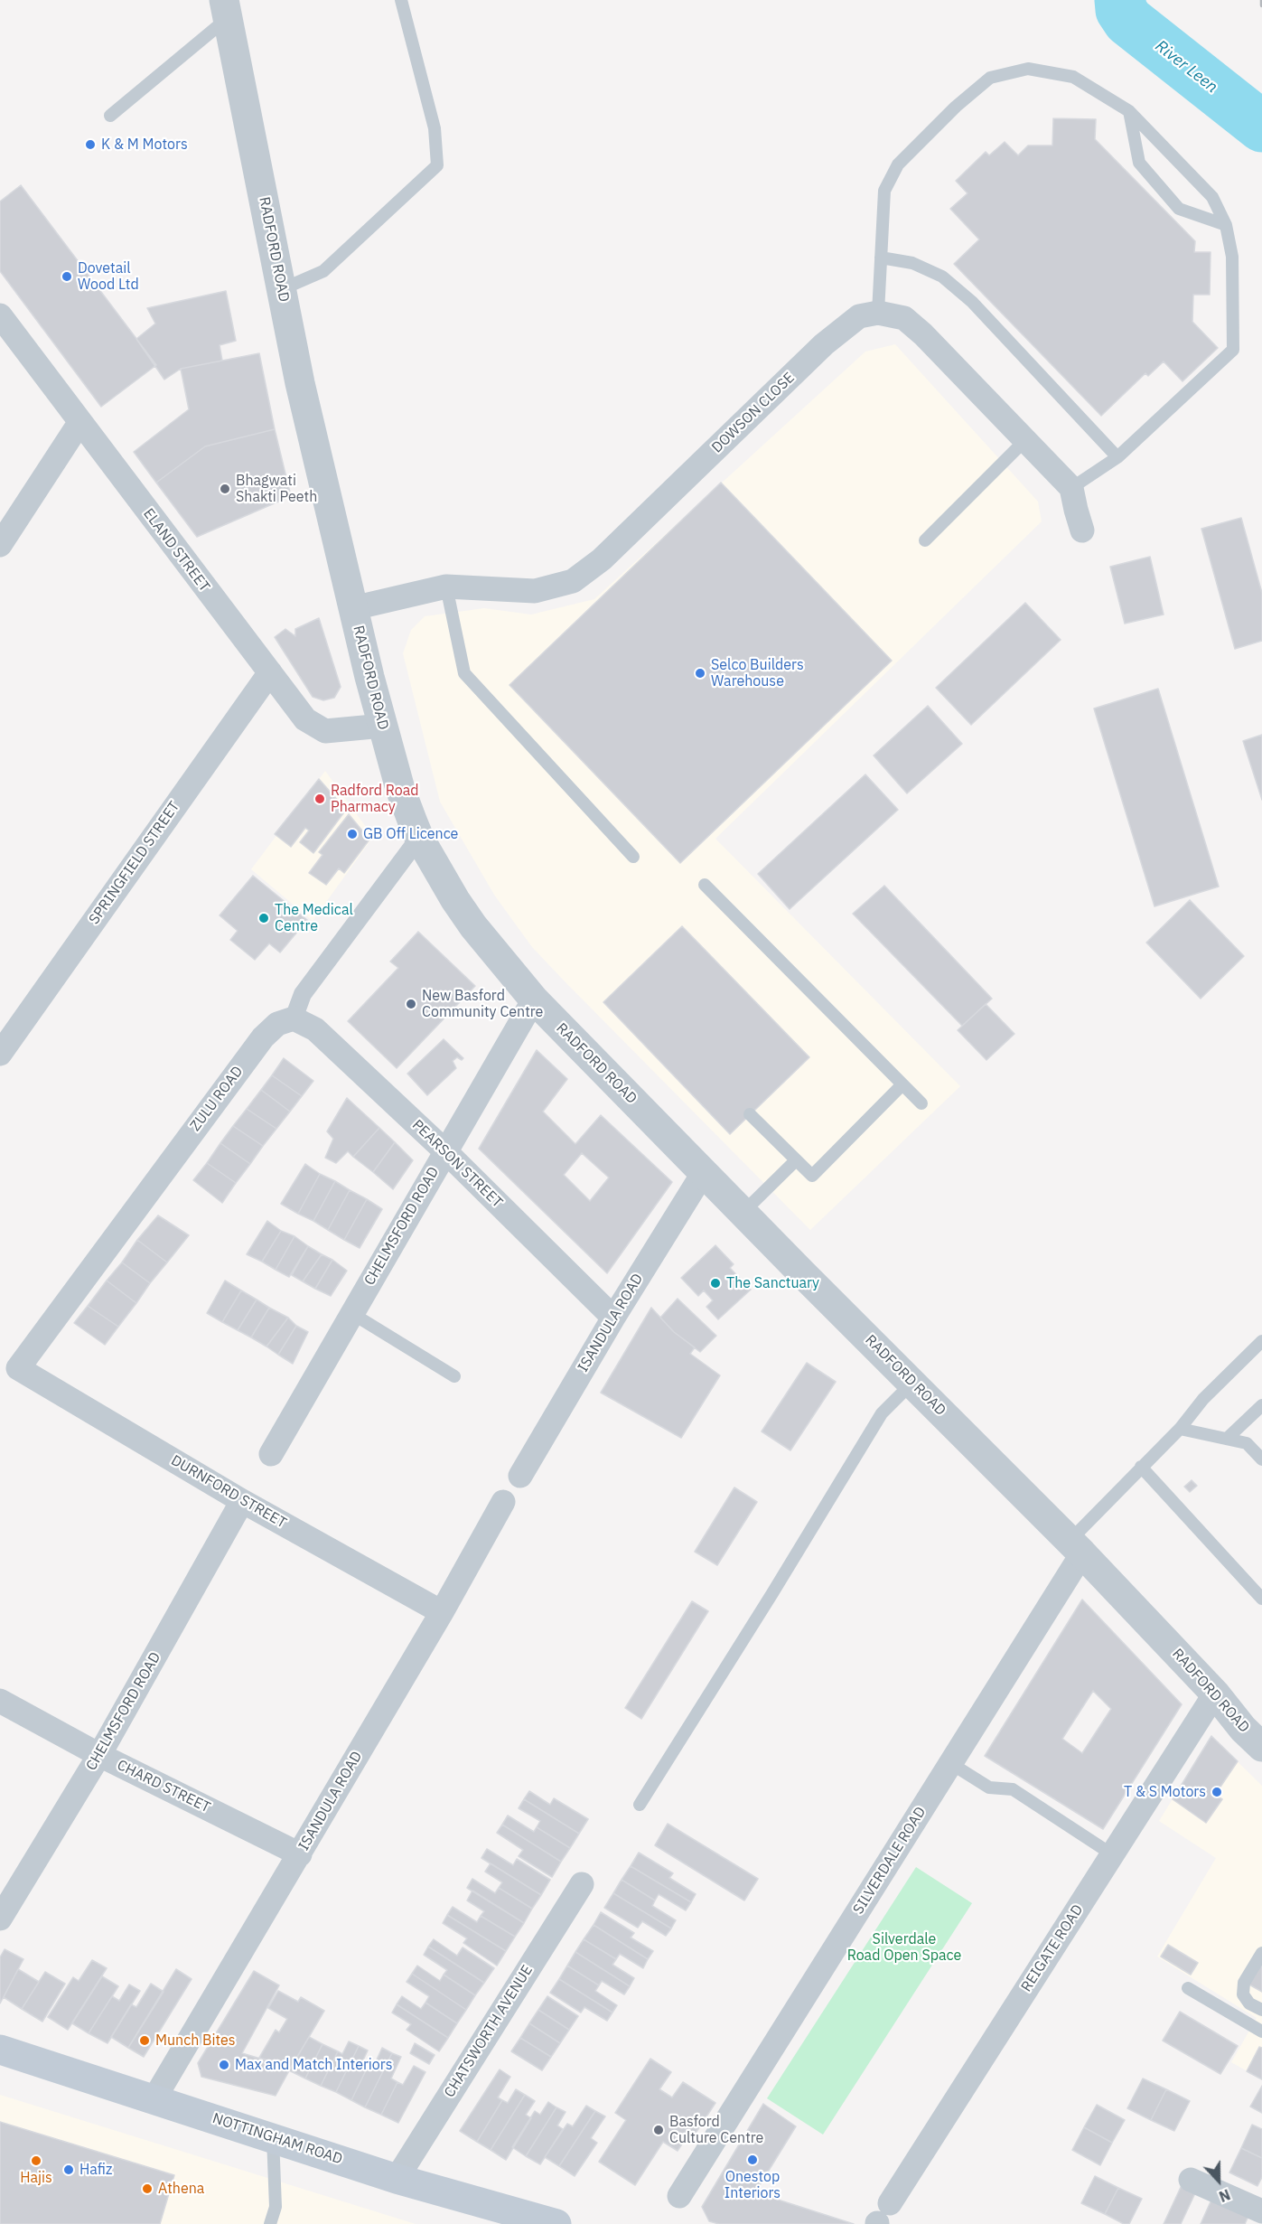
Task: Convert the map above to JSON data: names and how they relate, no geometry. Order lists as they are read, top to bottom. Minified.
{"streets":{"main road":["NOTTINGHAM ROAD"],"street":["RADFORD ROAD","DOWSON CLOSE","ELAND STREET","SPRINGFIELD STREET","ZULU ROAD","PEARSON STREET","CHELMSFORD ROAD","ISANDULA ROAD","DURNFORD STREET","CHARD STREET","SILVERDALE ROAD","REIGATE ROAD","CHATSWORTH AVENUE"]},"crossings":[["RADFORD ROAD","DOWSON CLOSE"],["RADFORD ROAD","ELAND STREET"],["RADFORD ROAD","CHELMSFORD ROAD"],["RADFORD ROAD","ISANDULA ROAD"],["RADFORD ROAD","SILVERDALE ROAD"],["RADFORD ROAD","REIGATE ROAD"],["ELAND STREET","SPRINGFIELD STREET"],["ZULU ROAD","PEARSON STREET"],["ZULU ROAD","DURNFORD STREET"],["PEARSON STREET","CHELMSFORD ROAD"],["PEARSON STREET","ISANDULA ROAD"],["CHELMSFORD ROAD","DURNFORD STREET"],["CHELMSFORD ROAD","CHARD STREET"],["ISANDULA ROAD","DURNFORD STREET"],["ISANDULA ROAD","CHARD STREET"],["ISANDULA ROAD","NOTTINGHAM ROAD"],["CHATSWORTH AVENUE","NOTTINGHAM ROAD"]],"water":["River Leen"],"parks":["Silverdale Road Open Space"],"places":["K & M Motors","Dovetail Wood Ltd","Bhagwati Shakti Peeth","Selco Builders Warehouse","Radford Road Pharmacy","GB Off Licence","The Medical Centre","New Basford Community Centre","The Sanctuary","T & S Motors","Munch Bites","Max and Match Interiors","Basford Culture Centre","Onestop Interiors","Hajis","Hafiz","Athena"],"north":"bottom"}
